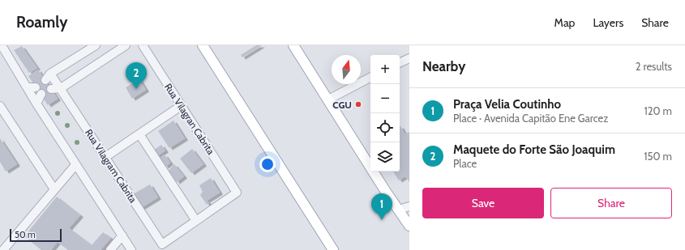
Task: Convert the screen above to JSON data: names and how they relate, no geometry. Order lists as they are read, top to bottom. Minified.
{"streets":{"street":["Rua Vilagran Cabrita","Rua Vilagram Cabrita"]},"crossings":[["Rua Vilagran Cabrita","Rua Vilagram Cabrita"]],"places":["CGU"],"scale_bar":"50 m","north":"top","page":{"header":"Roamly","nav":["Map","Layers","Share"],"heading":["Nearby","2 results"],"map_buttons":["+","−"],"pins":["2","1"],"list":[{"mark":"1","name":"Praça Velia Coutinho","note":"Place · Avenida Capitão Ene Garcez","value":"120 m"},{"mark":"2","name":"Maquete do Forte São Joaquim","note":"Place","value":"150 m"}],"buttons":["Save","Share"],"scale":"50 m"}}
